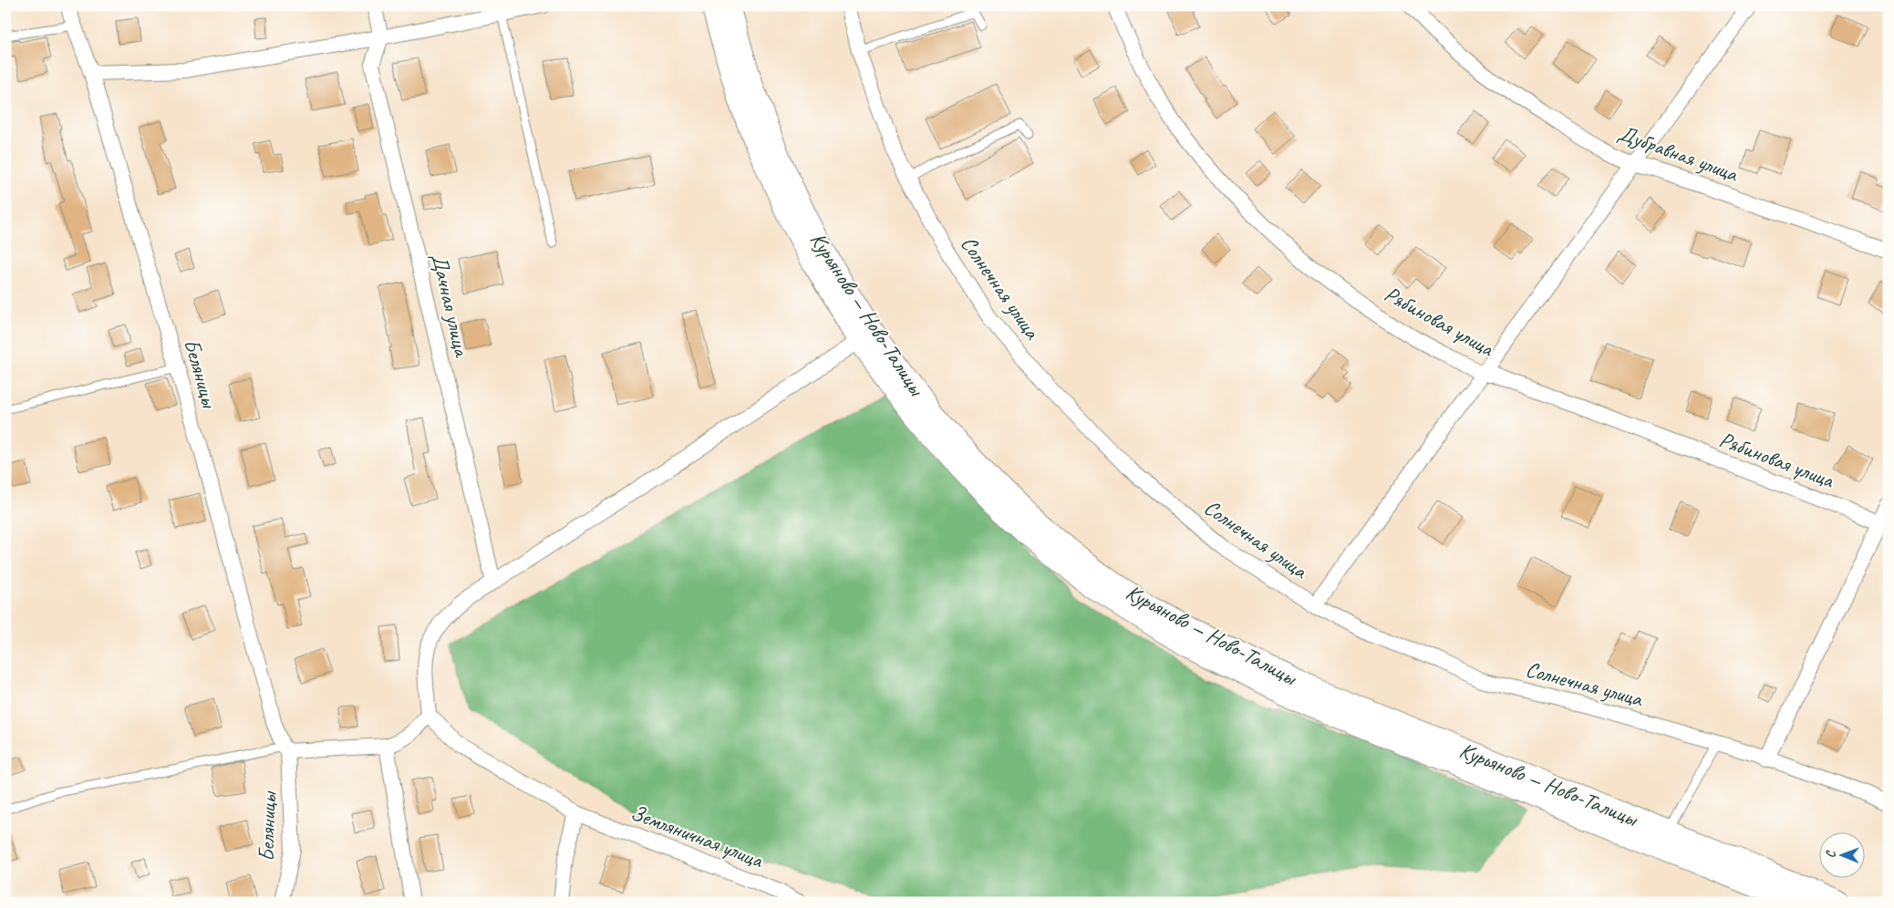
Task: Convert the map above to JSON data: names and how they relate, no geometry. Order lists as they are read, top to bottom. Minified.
{"streets":{"main road":["Курьяново — Ново-Талицы"],"street":["Дубравная улица","Солнечная улица","Дачная улица","Рябиновая улица","Беляницы","Земляничная улица"]},"north":"left"}
